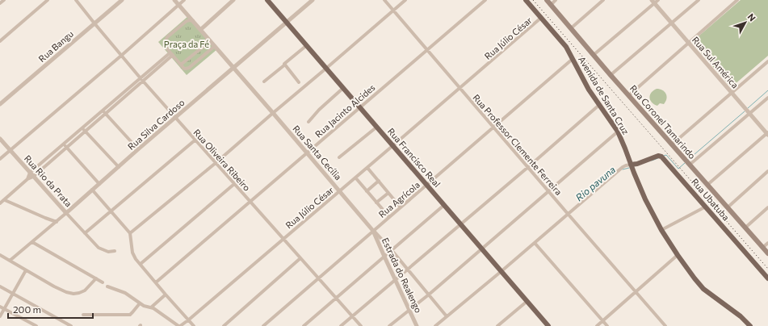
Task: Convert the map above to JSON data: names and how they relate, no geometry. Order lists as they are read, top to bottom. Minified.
{"streets":{"main road":["Avenida de Santa Cruz","Rua Coronel Tamarindo","Rua Francisco Real","Rua Ubatuba"],"street":["Rua Júlio César","Rua Bangu","Rua Sul América","Rua Jacinto Alcides","Rua Silva Cardoso","Rua Professor Clemente Ferreira","Rua Santa Cecília","Rua Oliveira Ribeiro","Rua Rio da Prata","Rua Agrícola","Estrada do Realengo"]},"crossings":[["Rua Júlio César","Avenida de Santa Cruz"],["Rua Júlio César","Rua Professor Clemente Ferreira"],["Rua Júlio César","Rua Santa Cecília"],["Rua Júlio César","Rua Francisco Real"],["Rua Júlio César","Rua Oliveira Ribeiro"],["Rua Bangu","Rua Oliveira Ribeiro"],["Avenida de Santa Cruz","Rua Agrícola"],["Avenida de Santa Cruz","Rua Ubatuba"],["Rua Jacinto Alcides","Rua Professor Clemente Ferreira"],["Rua Jacinto Alcides","Rua Santa Cecília"],["Rua Jacinto Alcides","Rua Francisco Real"],["Rua Jacinto Alcides","Rua Oliveira Ribeiro"],["Rua Silva Cardoso","Rua Santa Cecília"],["Rua Silva Cardoso","Rua Francisco Real"],["Rua Silva Cardoso","Rua Oliveira Ribeiro"],["Rua Silva Cardoso","Rua Rio da Prata"],["Rua Professor Clemente Ferreira","Rua Agrícola"],["Rua Santa Cecília","Rua Agrícola"],["Rua Santa Cecília","Estrada do Realengo"],["Rua Francisco Real","Rua Agrícola"],["Rua Oliveira Ribeiro","Rua Agrícola"],["Rua Agrícola","Estrada do Realengo"]],"water":["Rio pavuna"],"parks":["Praça da Fé"],"scale_bar":"200 m","north":"top right"}
